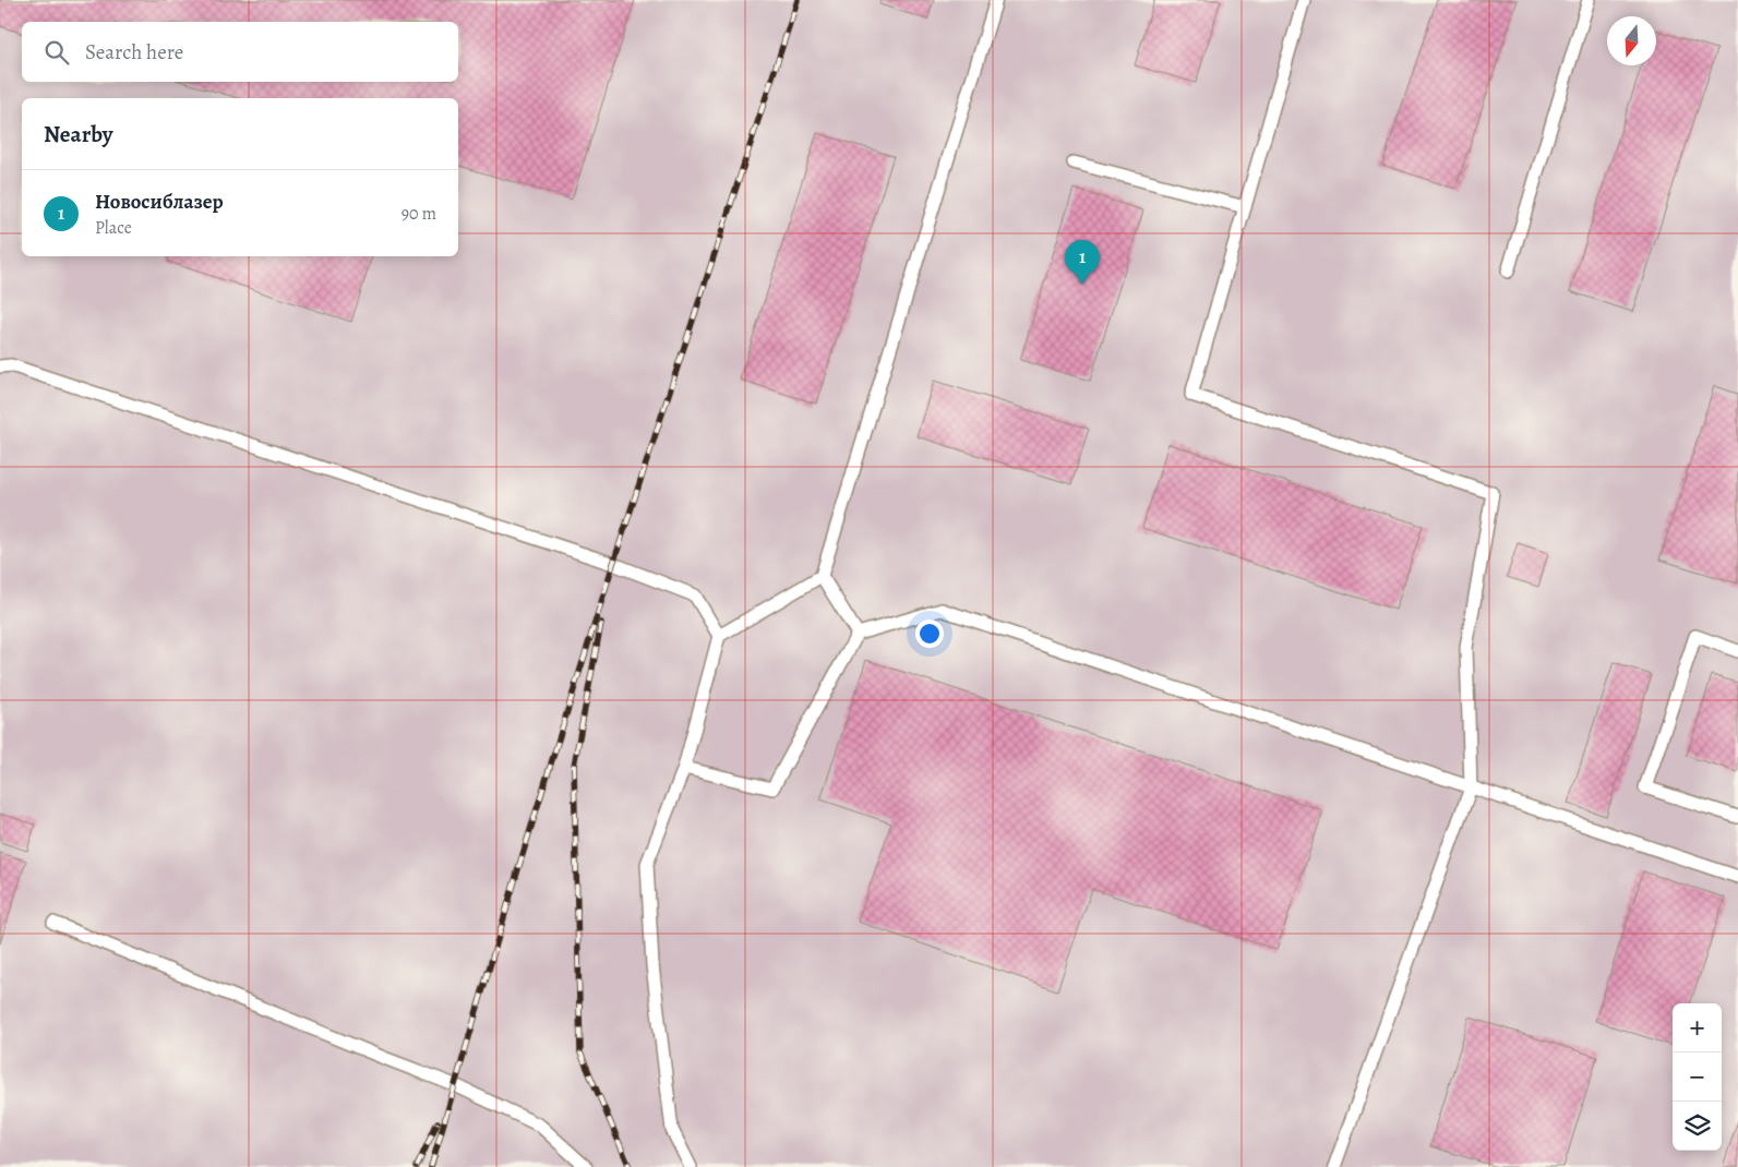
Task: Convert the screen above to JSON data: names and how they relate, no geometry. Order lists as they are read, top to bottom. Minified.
{"north":"bottom","page":{"search":"Search here","heading":"Nearby","list":[{"mark":"1","name":"Новосиблазер","note":"Place","value":"90 m"}],"pins":"1","map_buttons":["+","−"]}}
